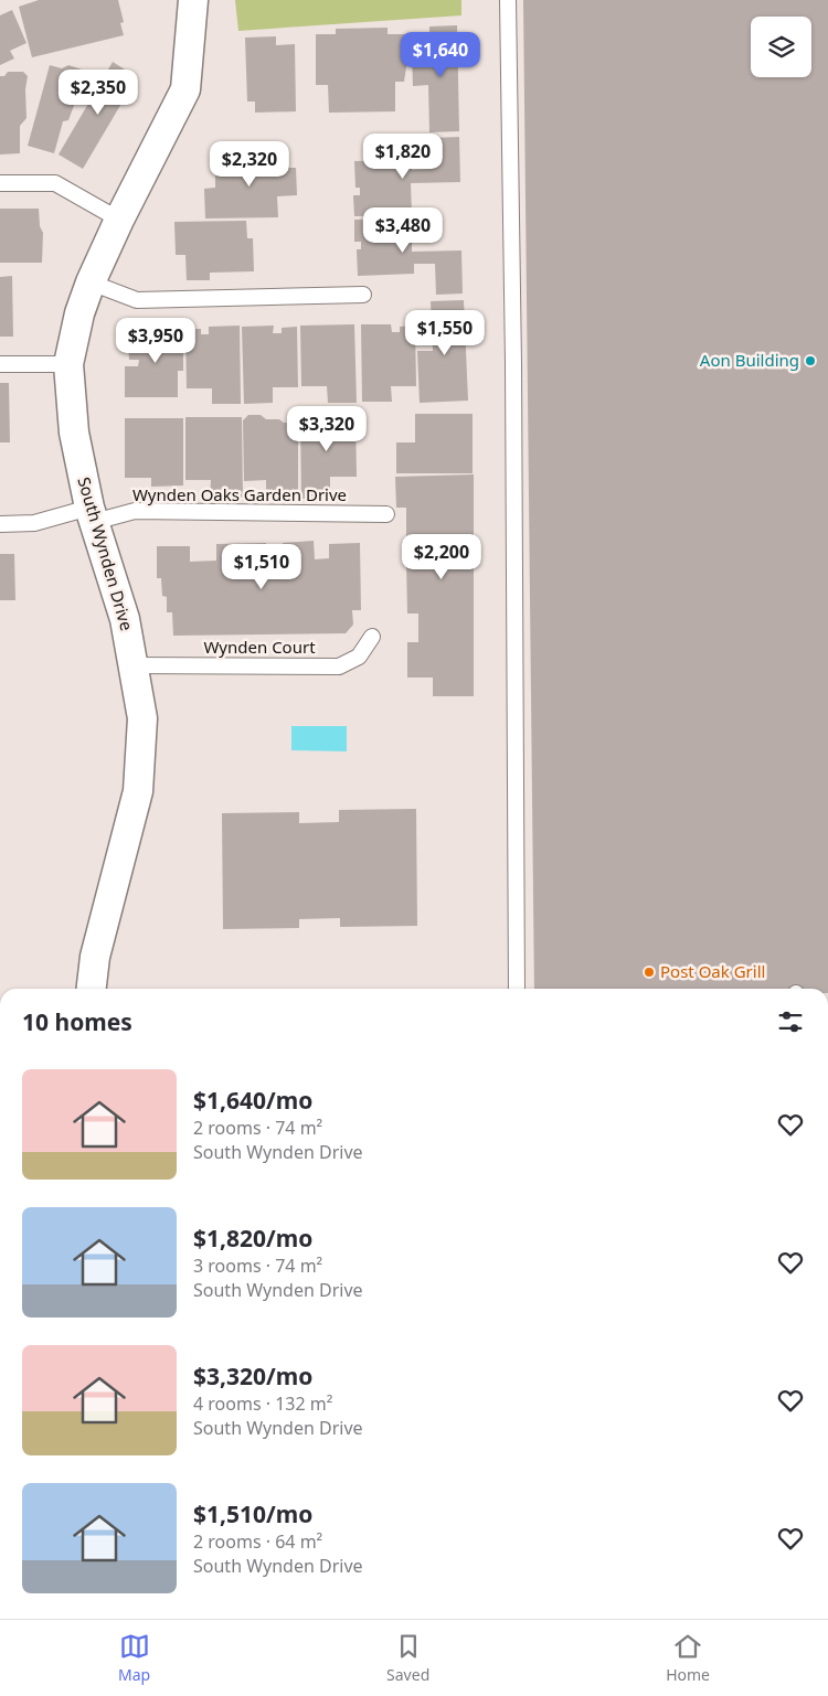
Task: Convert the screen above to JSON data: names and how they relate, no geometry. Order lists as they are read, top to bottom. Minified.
{"streets":{"street":["South Wynden Drive"],"lane":["Wynden Oaks Garden Drive","Wynden Court"]},"crossings":[["Wynden Oaks Garden Drive","South Wynden Drive"],["South Wynden Drive","Wynden Court"]],"places":["Aon Building","Post Oak Grill"],"page":{"price":["$1,640","$2,350","$1,820","$2,320","$3,480","$1,550","$3,950","$3,320","$2,200","$1,510"],"heading":"10 homes","list":[{"name":"$1,640/mo","note":"2 rooms · 74 m² · South Wynden Drive"},{"name":"$1,820/mo","note":"3 rooms · 74 m² · South Wynden Drive"},{"name":"$3,320/mo","note":"4 rooms · 132 m² · South Wynden Drive"},{"name":"$1,510/mo","note":"2 rooms · 64 m² · South Wynden Drive"}],"tabs":["Map","Saved","Home"]}}
